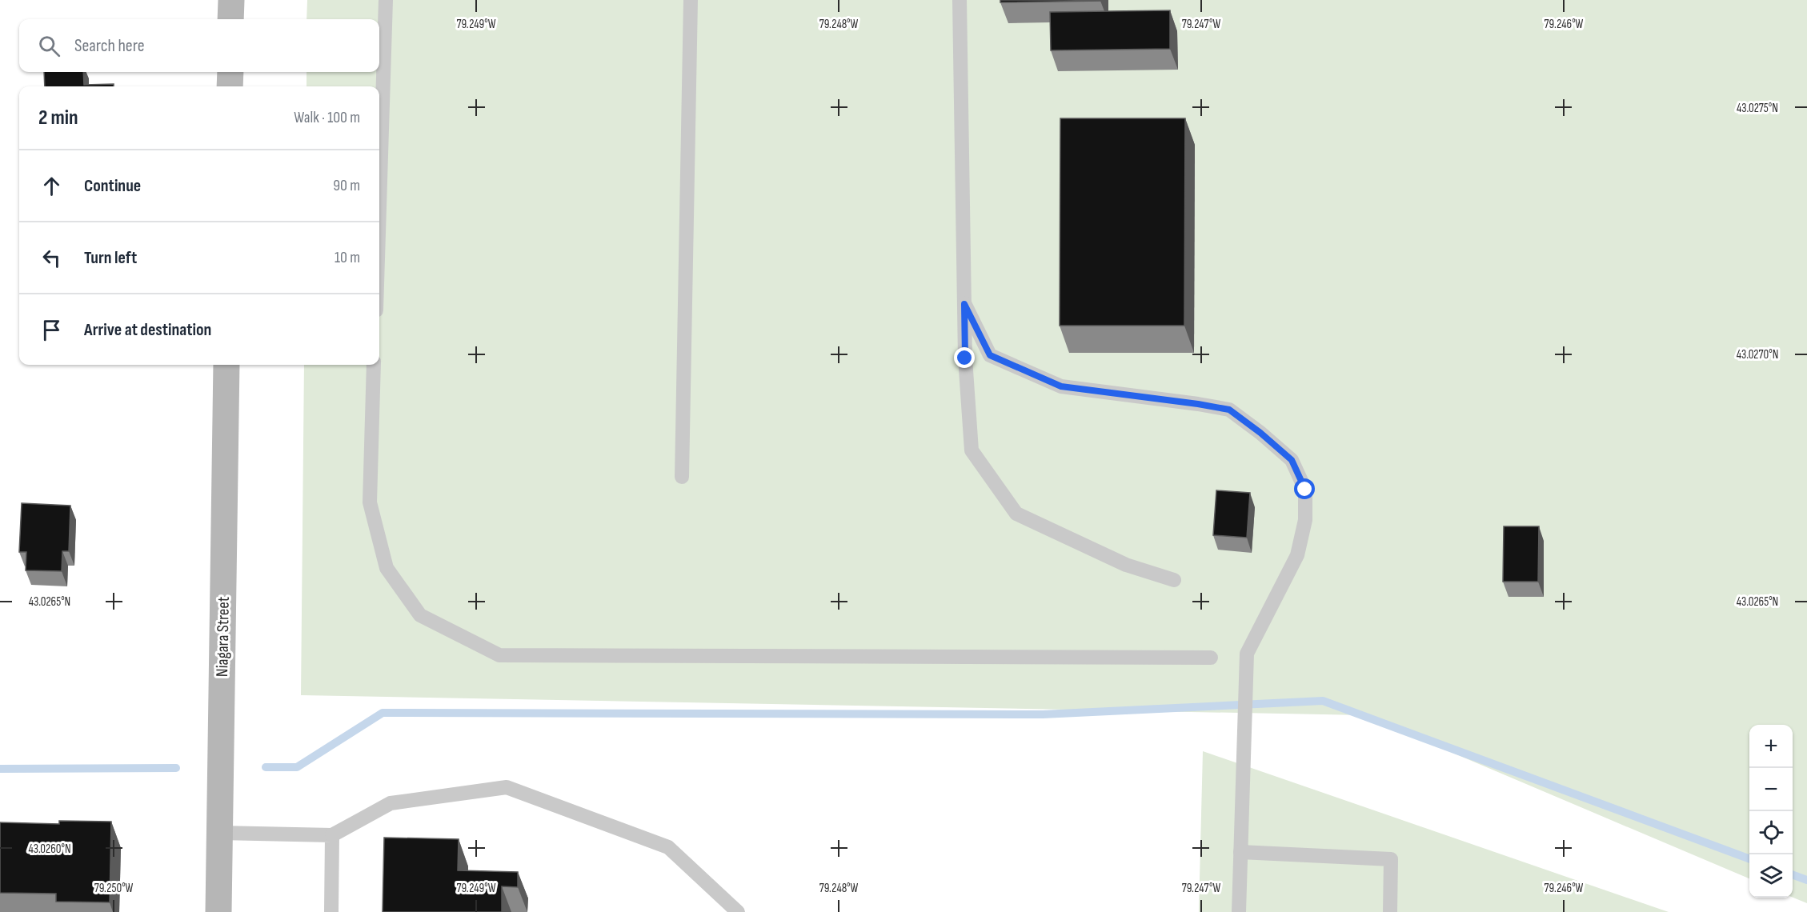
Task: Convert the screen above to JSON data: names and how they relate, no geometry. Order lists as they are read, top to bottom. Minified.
{"streets":{"main road":["Niagara Street"]},"page":{"search":"Search here","heading":["2 min","Walk · 100 m"],"list":[["Continue","90 m"],["Turn left","10 m"],"Arrive at destination"],"map_buttons":["+","−"]},"coordinates":["79.249°W","79.248°W","79.247°W","79.246°W","43.0275°N","43.0270°N","43.0265°N","43.0260°N","79.250°W"]}
